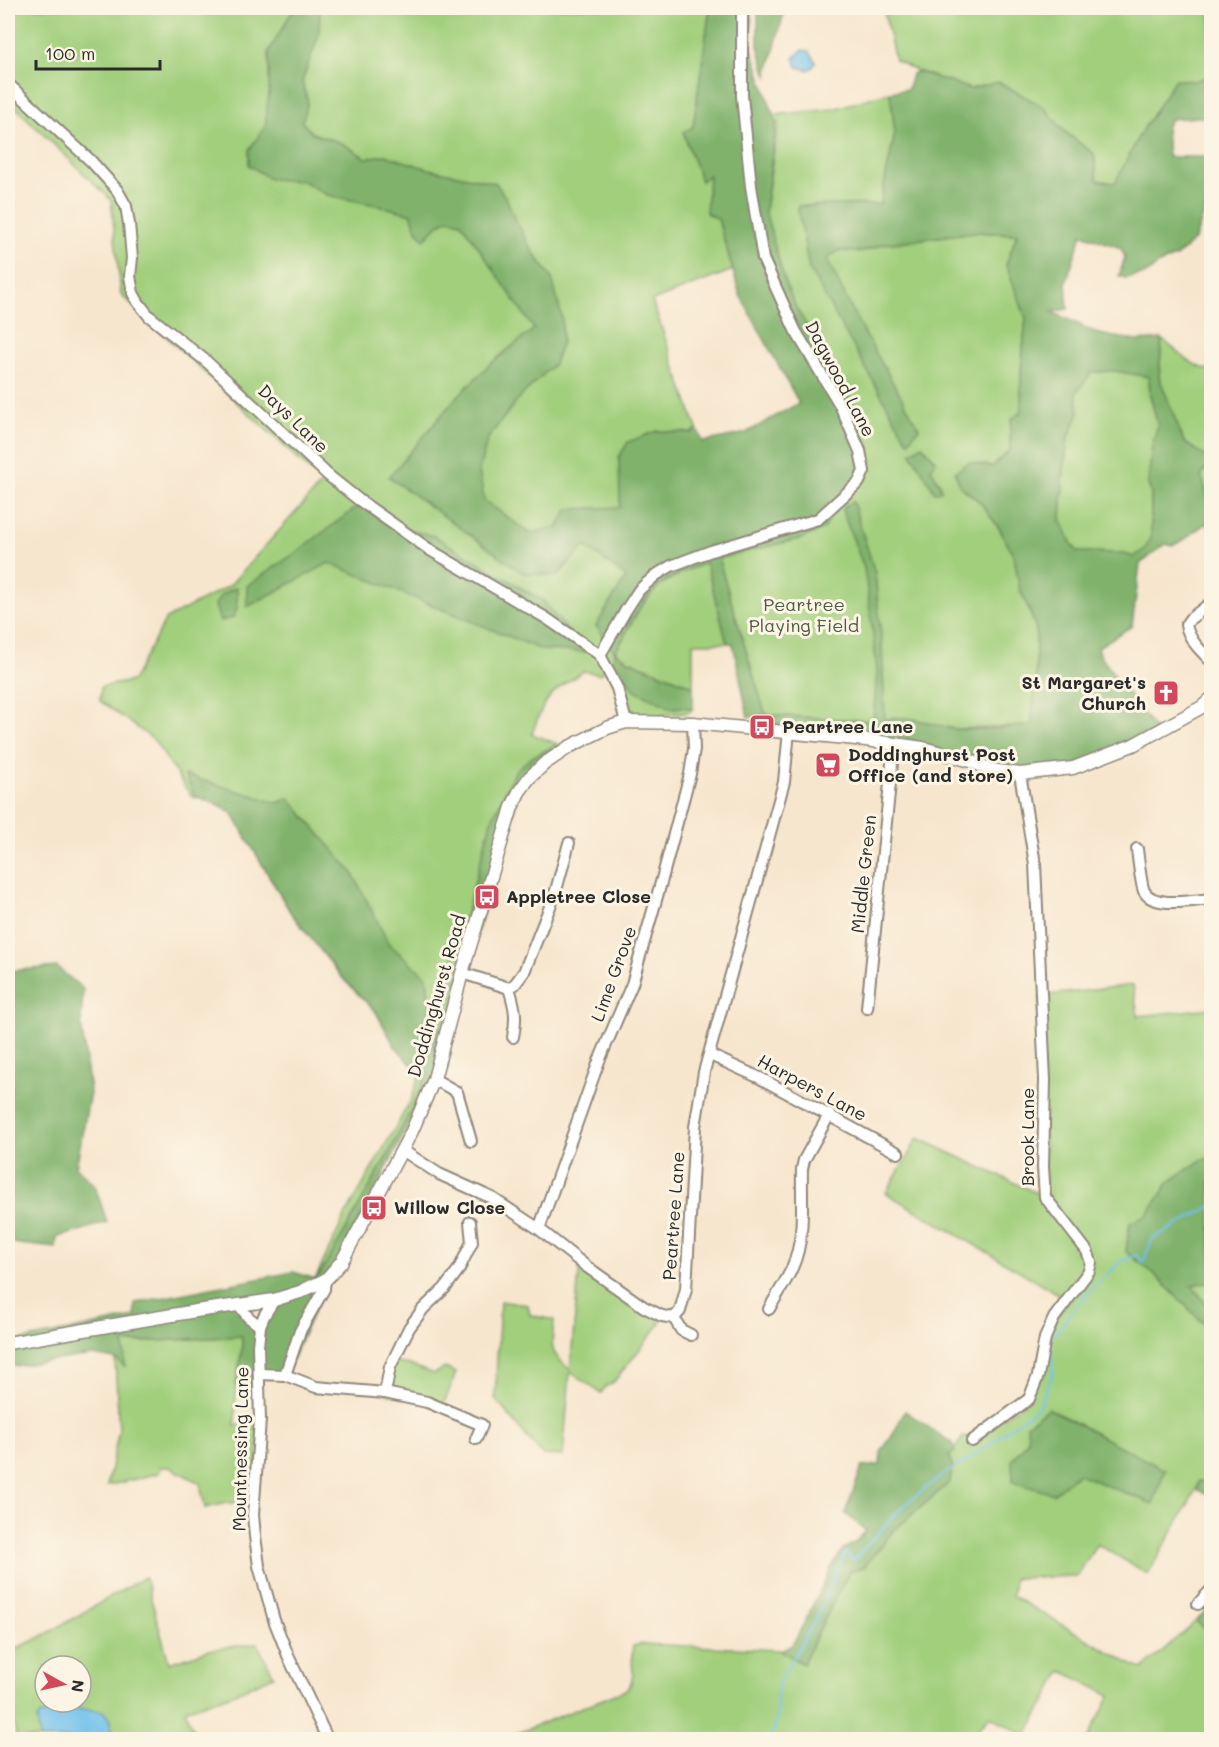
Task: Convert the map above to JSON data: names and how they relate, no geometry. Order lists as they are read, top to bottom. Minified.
{"streets":{"street":["Dagwood Lane","Days Lane","Middle Green","Lime Grove","Doddinghurst Road","Harpers Lane","Brook Lane","Peartree Lane","Mountnessing Lane"]},"crossings":[["Dagwood Lane","Days Lane"],["Days Lane","Doddinghurst Road"],["Middle Green","Doddinghurst Road"],["Lime Grove","Doddinghurst Road"],["Doddinghurst Road","Brook Lane"],["Doddinghurst Road","Peartree Lane"],["Doddinghurst Road","Mountnessing Lane"],["Harpers Lane","Peartree Lane"]],"parks":["Peartree Playing Field"],"places":{"church":["St Margaret's Church"],"bus stop":["Peartree Lane","Appletree Close","Willow Close"],"supermarket":["Doddinghurst Post Office (and store)"]},"scale_bar":"100 m","north":"right"}
